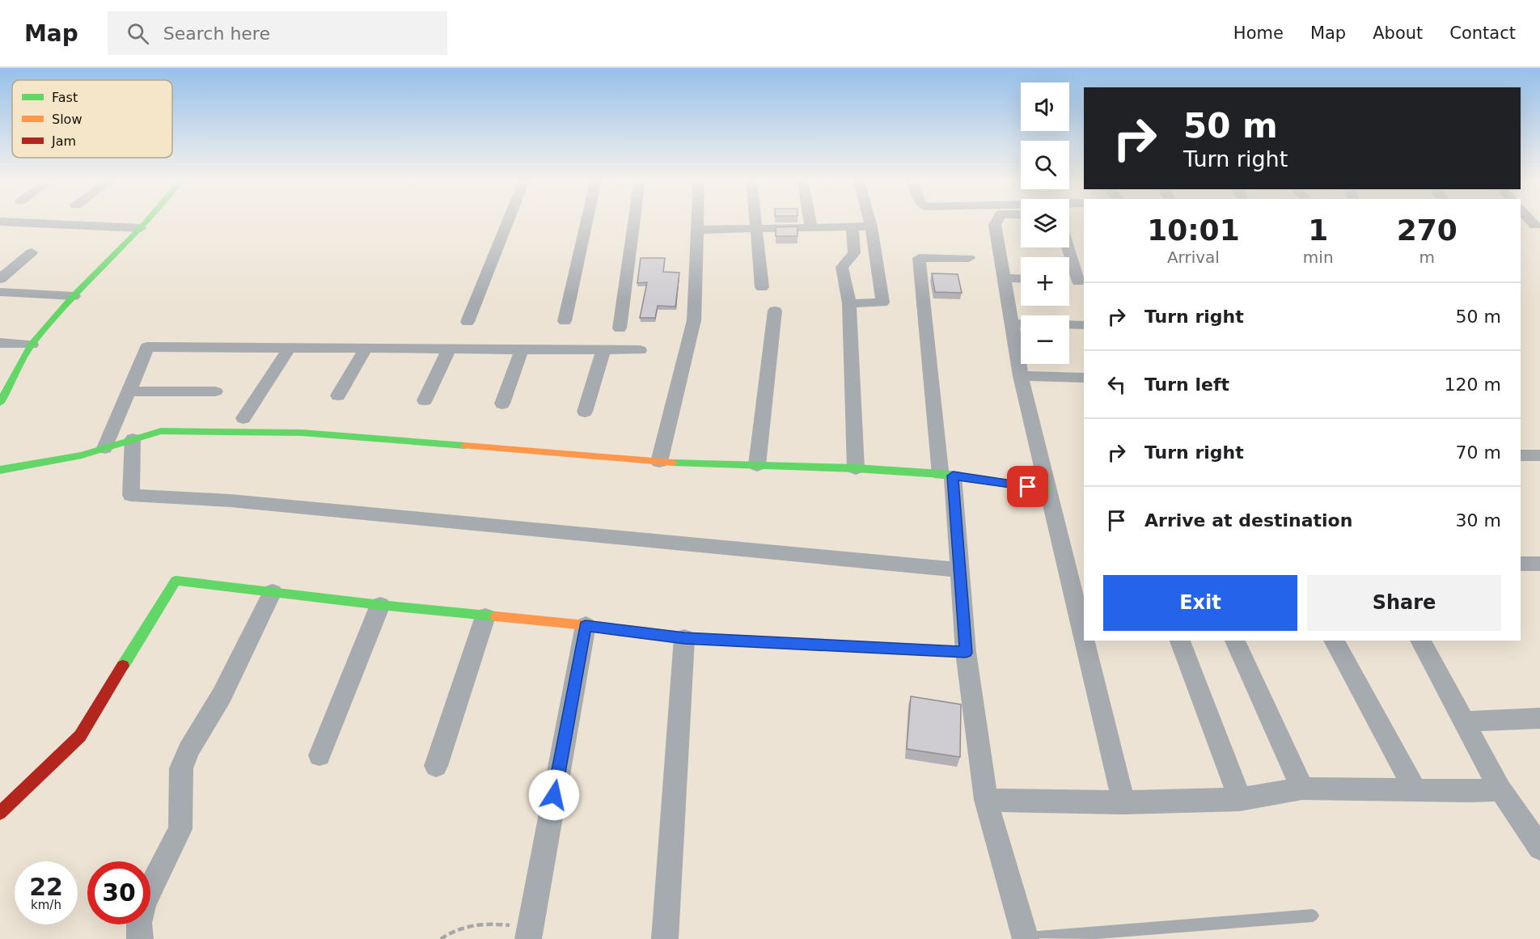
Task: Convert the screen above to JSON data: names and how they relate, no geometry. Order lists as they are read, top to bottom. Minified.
{"legend":["Fast","Slow","Jam"],"page":{"header":"Map","search":"Search here","nav":["Home","Map","About","Contact"],"map_buttons":["+","−"],"turn":["50 m","Turn right"],"eta":["10:01","Arrival","1","min","270","m"],"list":[{"name":"Turn right","value":"50 m"},{"name":"Turn left","value":"120 m"},{"name":"Turn right","value":"70 m"},{"name":"Arrive at destination","value":"30 m"}],"buttons":["Exit","Share"],"speed":"22 km/h","limit":"30"}}
